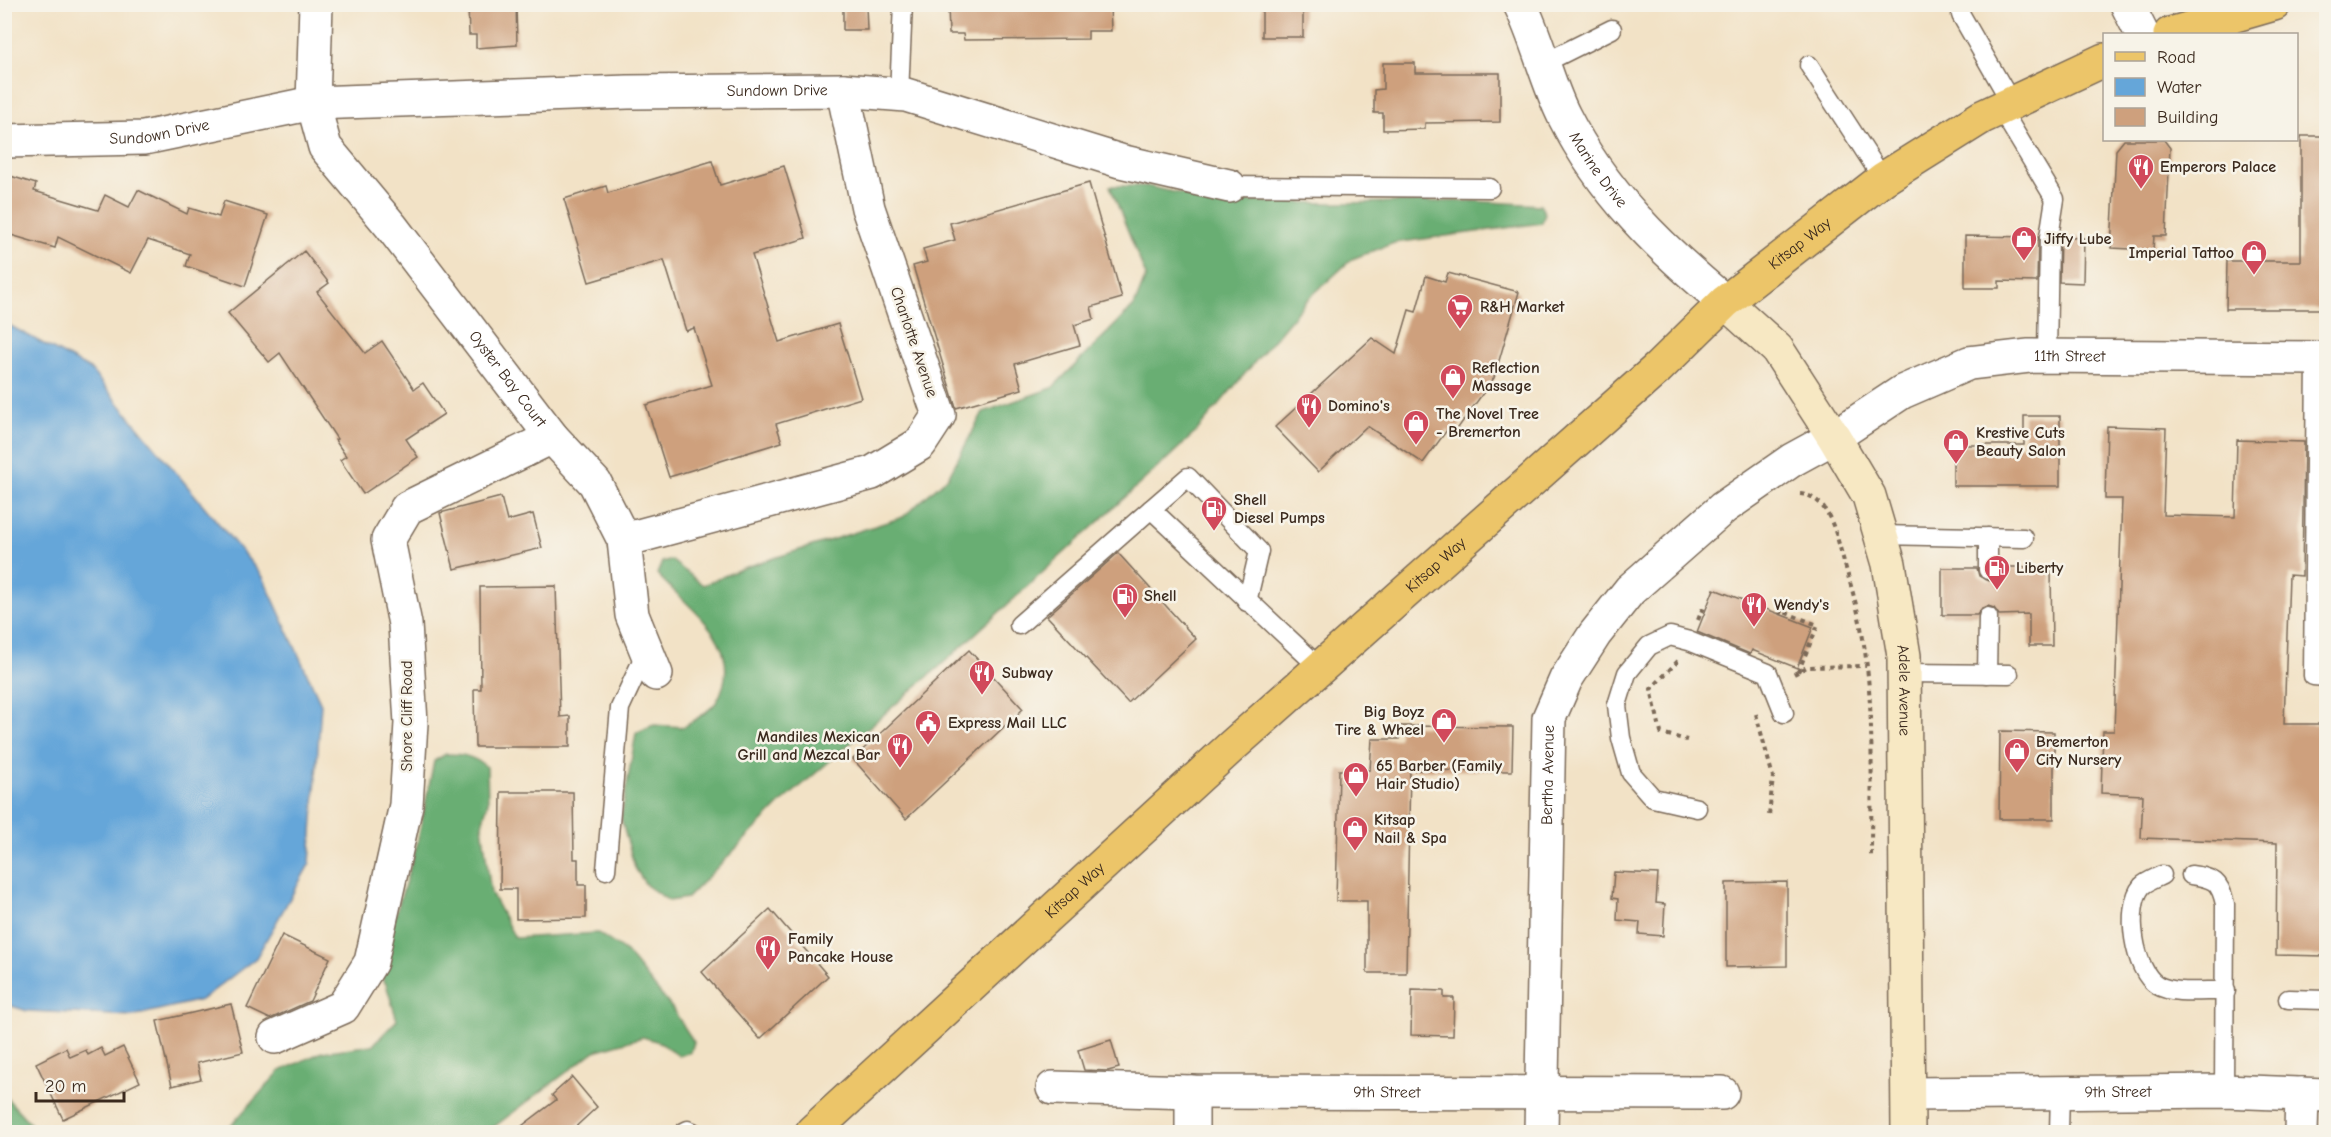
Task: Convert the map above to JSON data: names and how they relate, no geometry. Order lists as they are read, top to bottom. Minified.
{"streets":{"main road":["Kitsap Way","Adele Avenue"],"street":["Sundown Drive","Marine Drive","Charlotte Avenue","11th Street","Oyster Bay Court","Shore Cliff Road","Bertha Avenue","9th Street"]},"crossings":[["Sundown Drive","Charlotte Avenue"],["Sundown Drive","Oyster Bay Court"],["Marine Drive","Kitsap Way"],["Marine Drive","Adele Avenue"],["Kitsap Way","Adele Avenue"],["Charlotte Avenue","Oyster Bay Court"],["11th Street","Adele Avenue"],["11th Street","Bertha Avenue"],["Oyster Bay Court","Shore Cliff Road"],["Adele Avenue","Bertha Avenue"],["Adele Avenue","9th Street"],["Bertha Avenue","9th Street"]],"places":{"restaurant":["Emperors Palace","Domino's","Wendy's","Subway","Mandiles Mexican Grill and Mezcal Bar","Family Pancake House"],"shop":["Jiffy Lube","Imperial Tattoo","Reflection Massage","The Novel Tree - Bremerton","Krestive Cuts Beauty Salon","Big Boyz Tire & Wheel","Bremerton City Nursery","65 Barber (Family Hair Studio)","Kitsap Nail & Spa"],"supermarket":["R&H Market"],"fuel station":["Shell Diesel Pumps","Liberty","Shell"],"public building":["Express Mail LLC"]},"legend":["Road","Water","Building"],"scale_bar":"20 m"}
